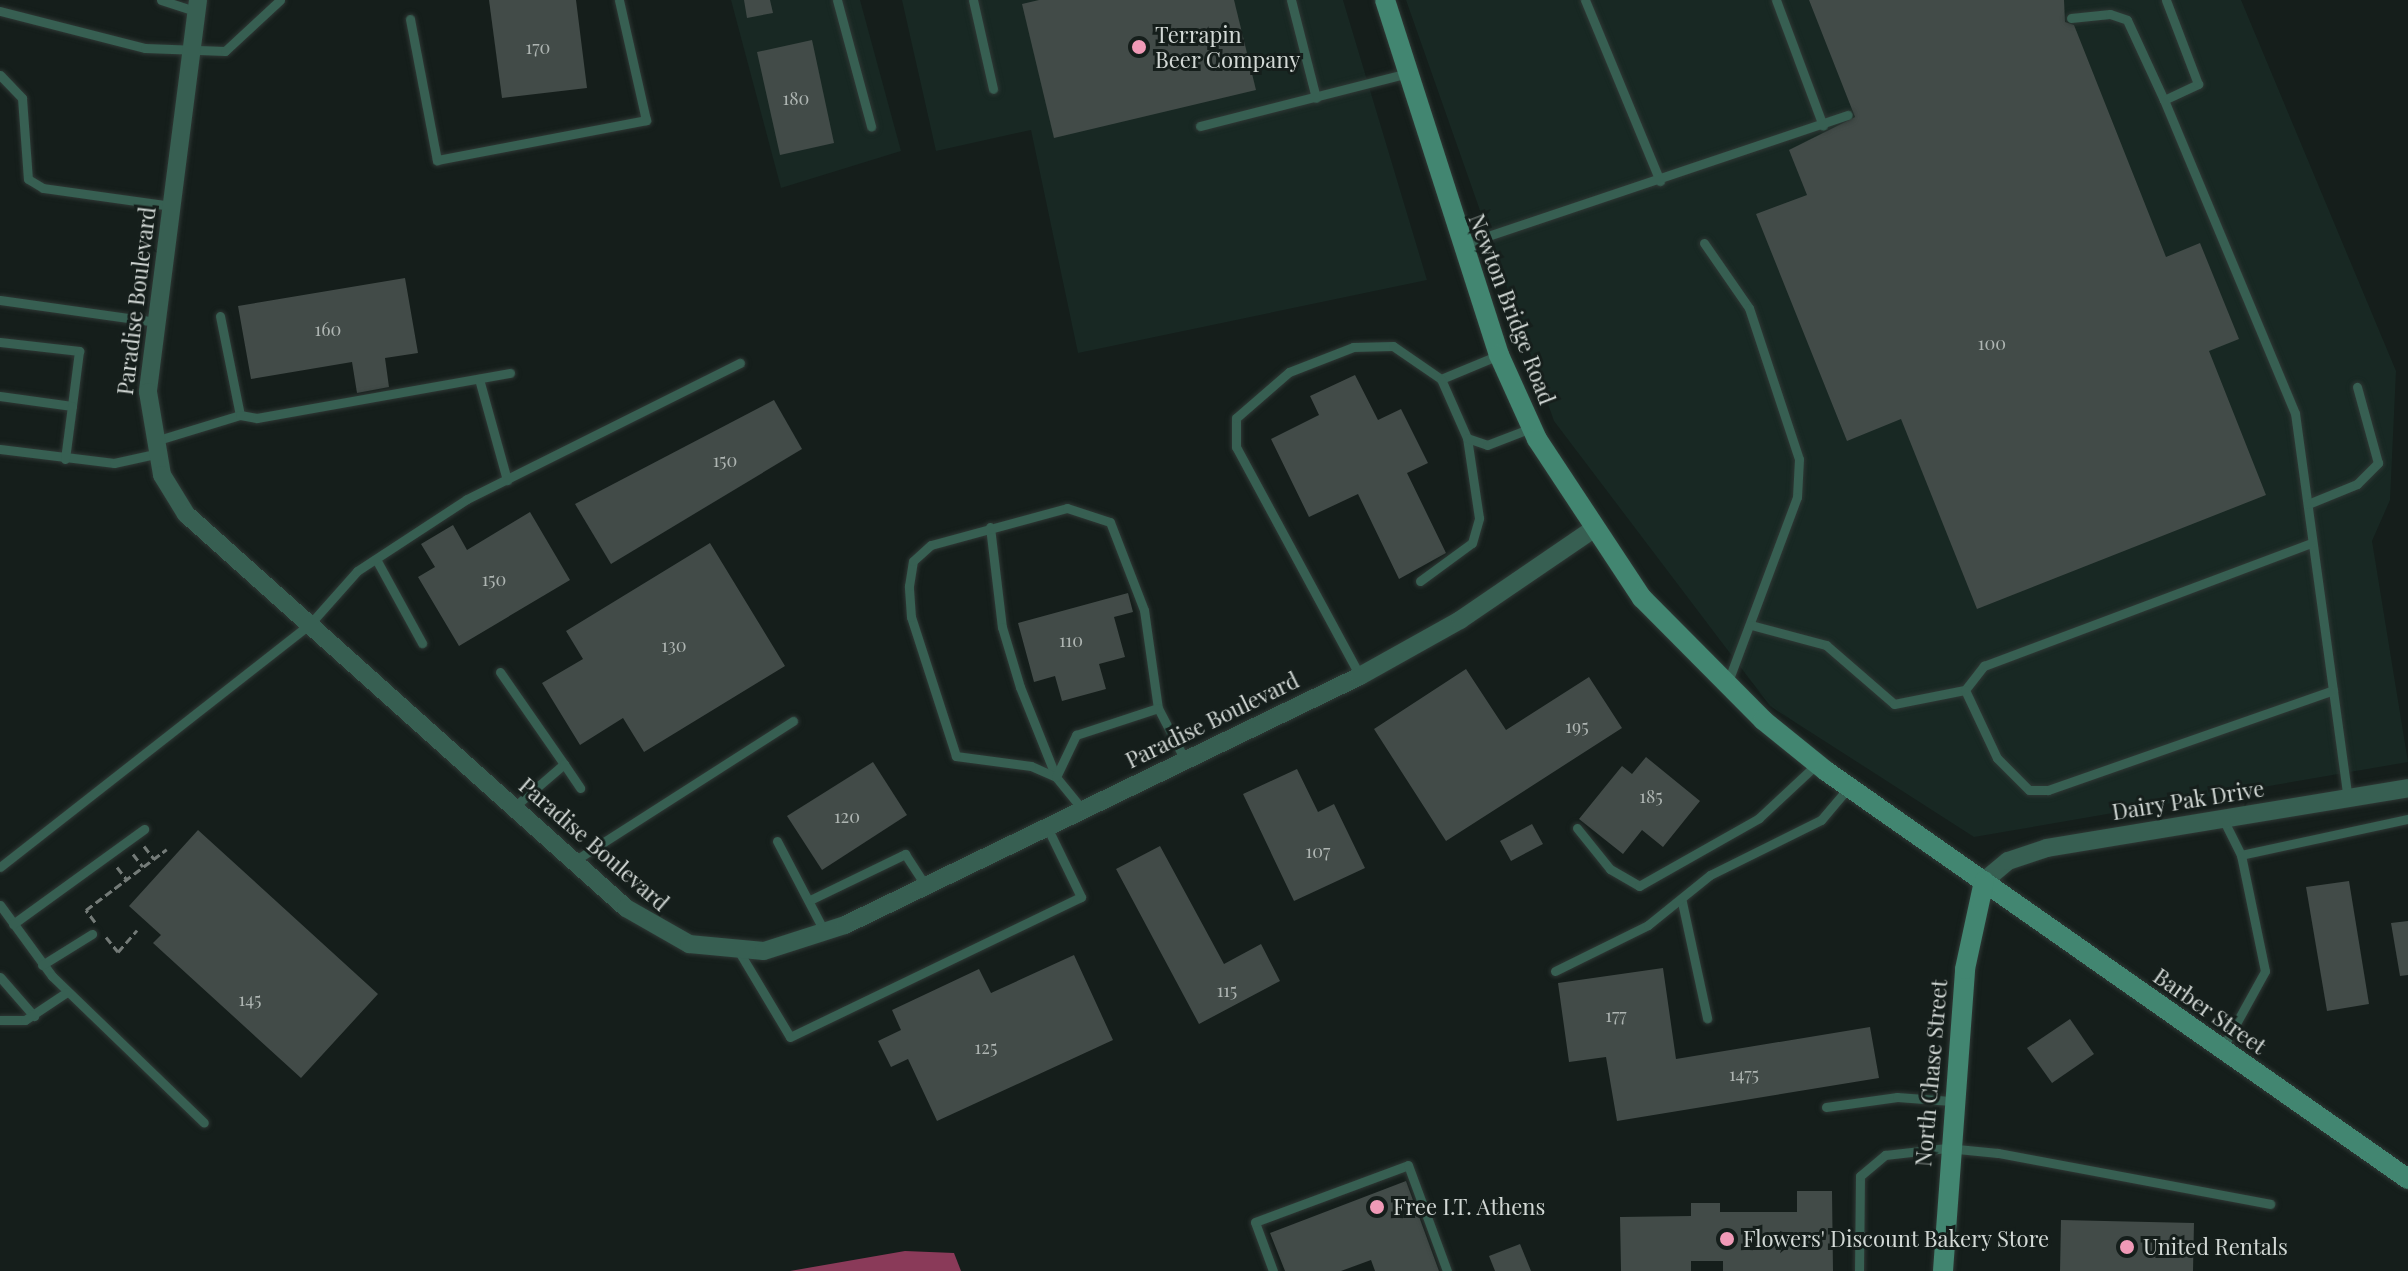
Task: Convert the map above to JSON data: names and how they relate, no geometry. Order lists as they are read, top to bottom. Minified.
{"streets":{"main road":["Newton Bridge Road","Barber Street","North Chase Street"],"street":["Paradise Boulevard","Dairy Pak Drive"]},"crossings":[["Paradise Boulevard","Newton Bridge Road"],["Newton Bridge Road","Dairy Pak Drive"],["Newton Bridge Road","Barber Street"],["Newton Bridge Road","North Chase Street"],["Dairy Pak Drive","Barber Street"],["Dairy Pak Drive","North Chase Street"],["Barber Street","North Chase Street"]],"places":["Terrapin Beer Company","Free I.T. Athens","Flowers' Discount Bakery Store","United Rentals"],"house_numbers":["170","180","160","100","150","150","110","130","195","185","120","107","115","145","177","125","1475"]}
